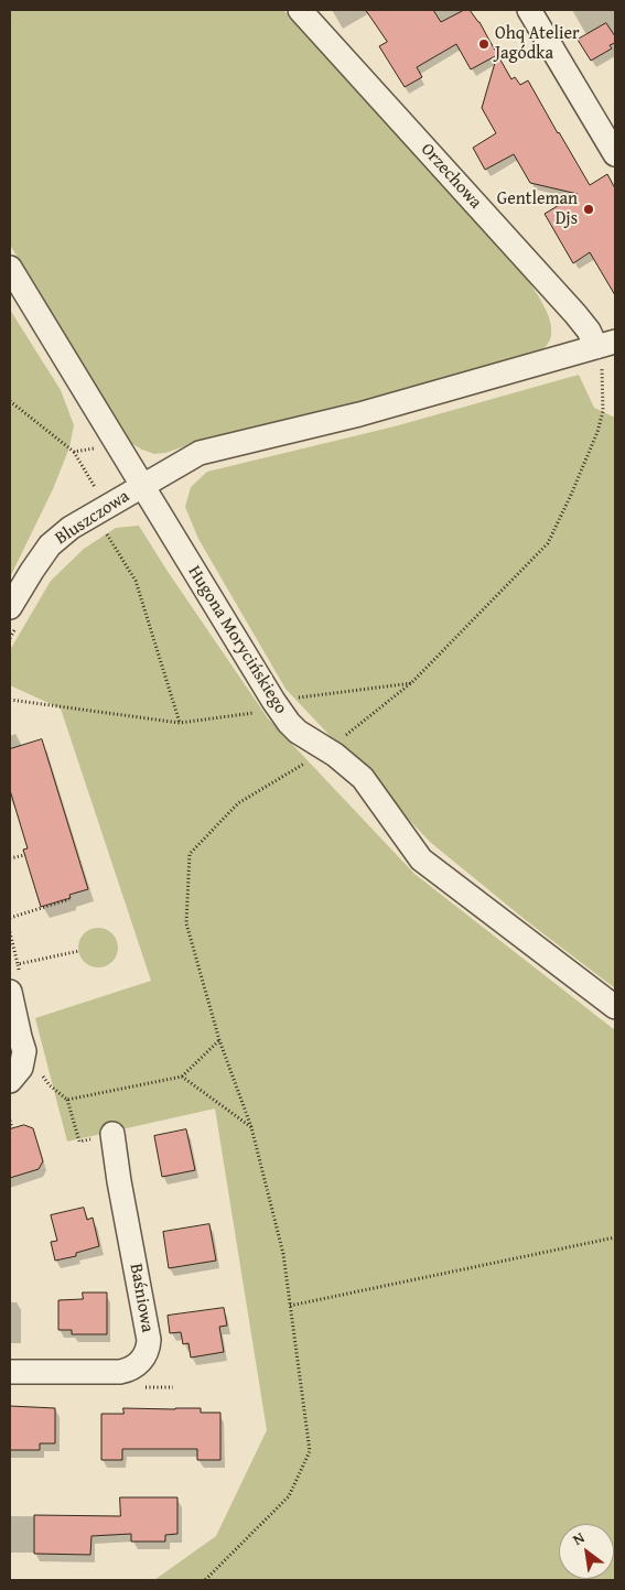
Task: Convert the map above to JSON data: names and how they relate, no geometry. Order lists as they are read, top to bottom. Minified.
{"streets":{"street":["Orzechowa","Bluszczowa","Hugona Morycińskiego","Baśniowa"]},"crossings":[["Orzechowa","Bluszczowa"],["Bluszczowa","Hugona Morycińskiego"]],"places":["Ohq Atelier Jagódka","Gentleman Djs"],"north":"top left"}
